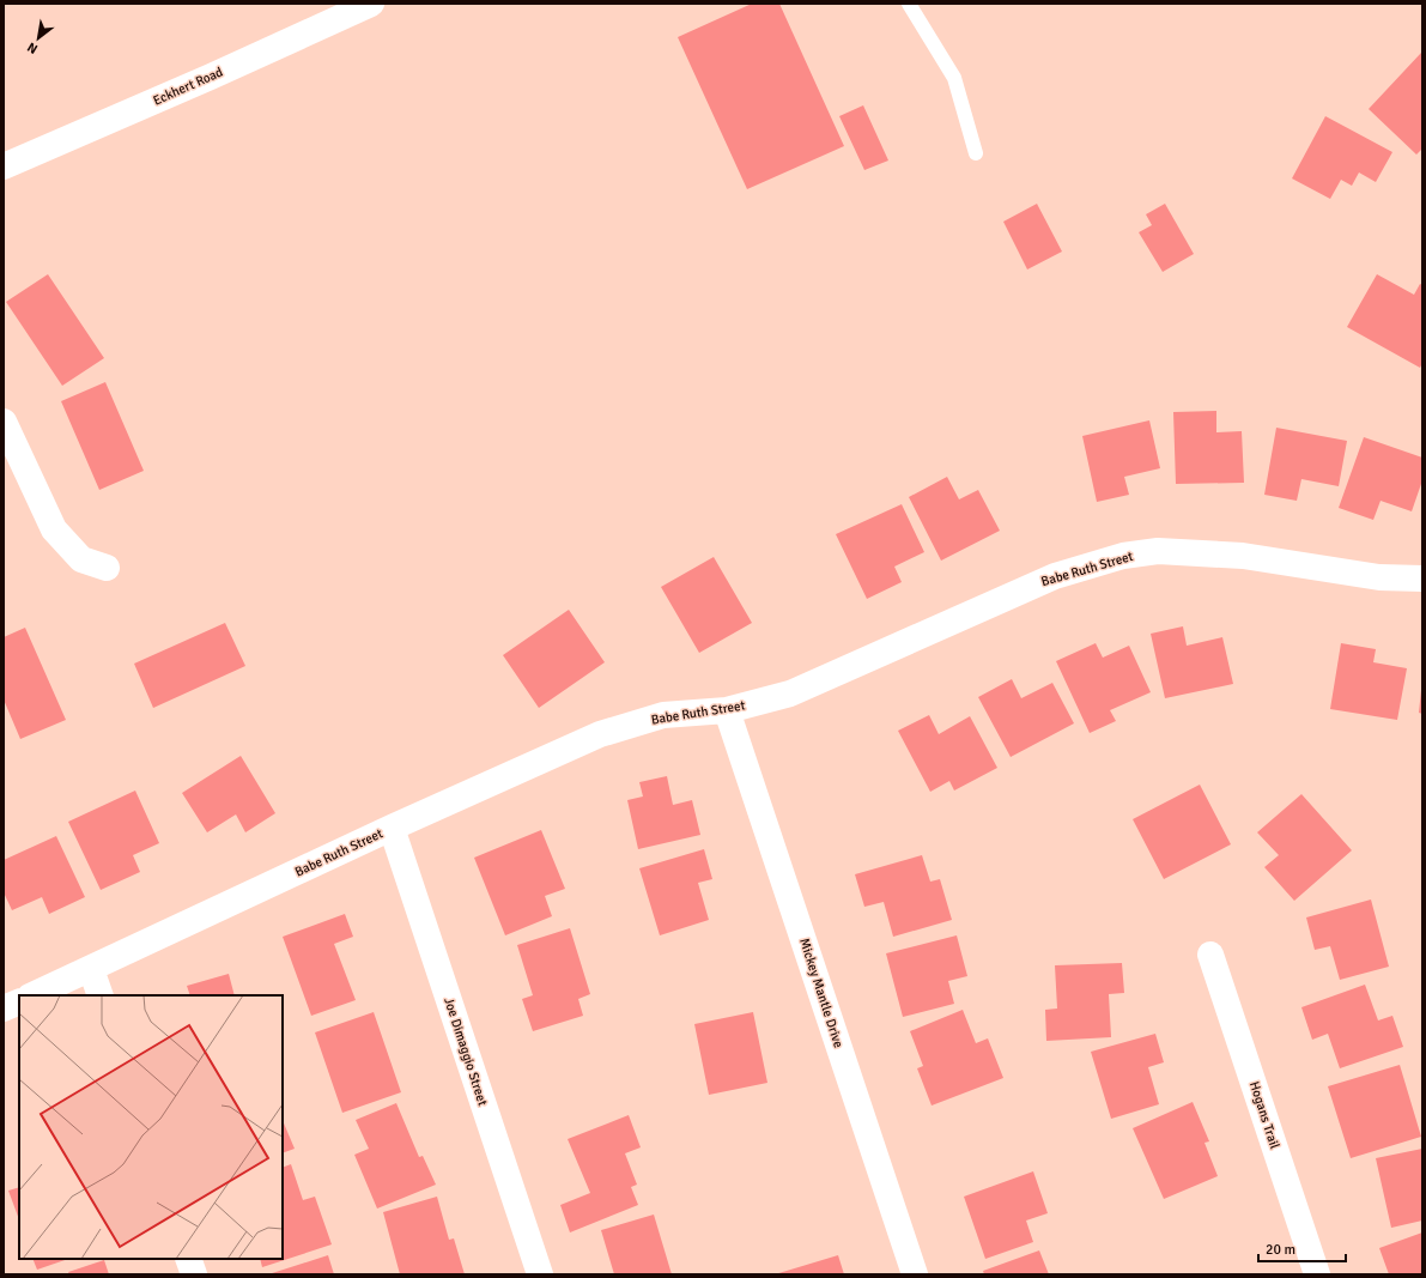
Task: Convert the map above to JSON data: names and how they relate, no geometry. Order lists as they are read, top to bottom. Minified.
{"streets":{"street":["Eckhert Road","Babe Ruth Street","Mickey Mantle Drive","Joe Dimaggio Street","Hogans Trail"]},"crossings":[["Babe Ruth Street","Mickey Mantle Drive"],["Babe Ruth Street","Joe Dimaggio Street"]],"scale_bar":"20 m","north":"bottom left"}
